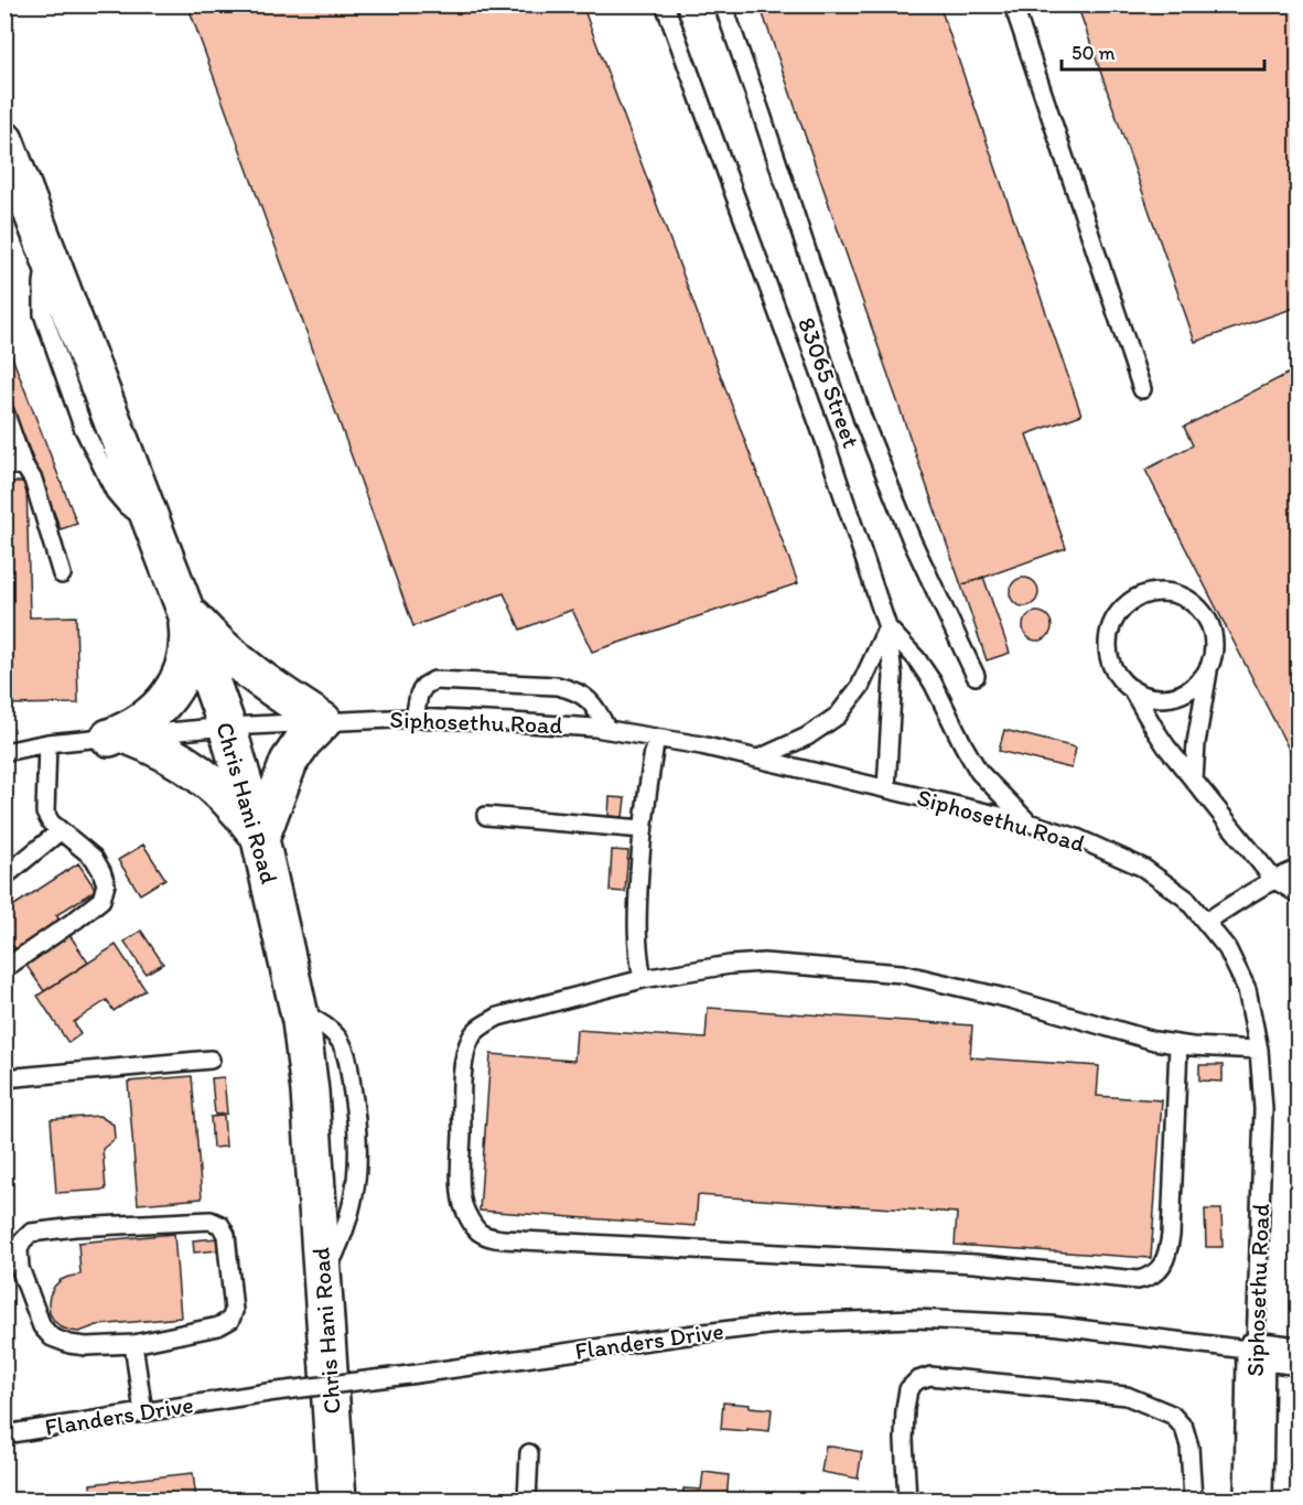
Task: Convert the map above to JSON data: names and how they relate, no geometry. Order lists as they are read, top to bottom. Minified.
{"streets":{"main road":["Siphosethu Road","Chris Hani Road","Flanders Drive"],"lane":["83065 Street"]},"crossings":[["83065 Street","Siphosethu Road"],["Siphosethu Road","Chris Hani Road"],["Siphosethu Road","Flanders Drive"]],"scale_bar":"50 m"}
